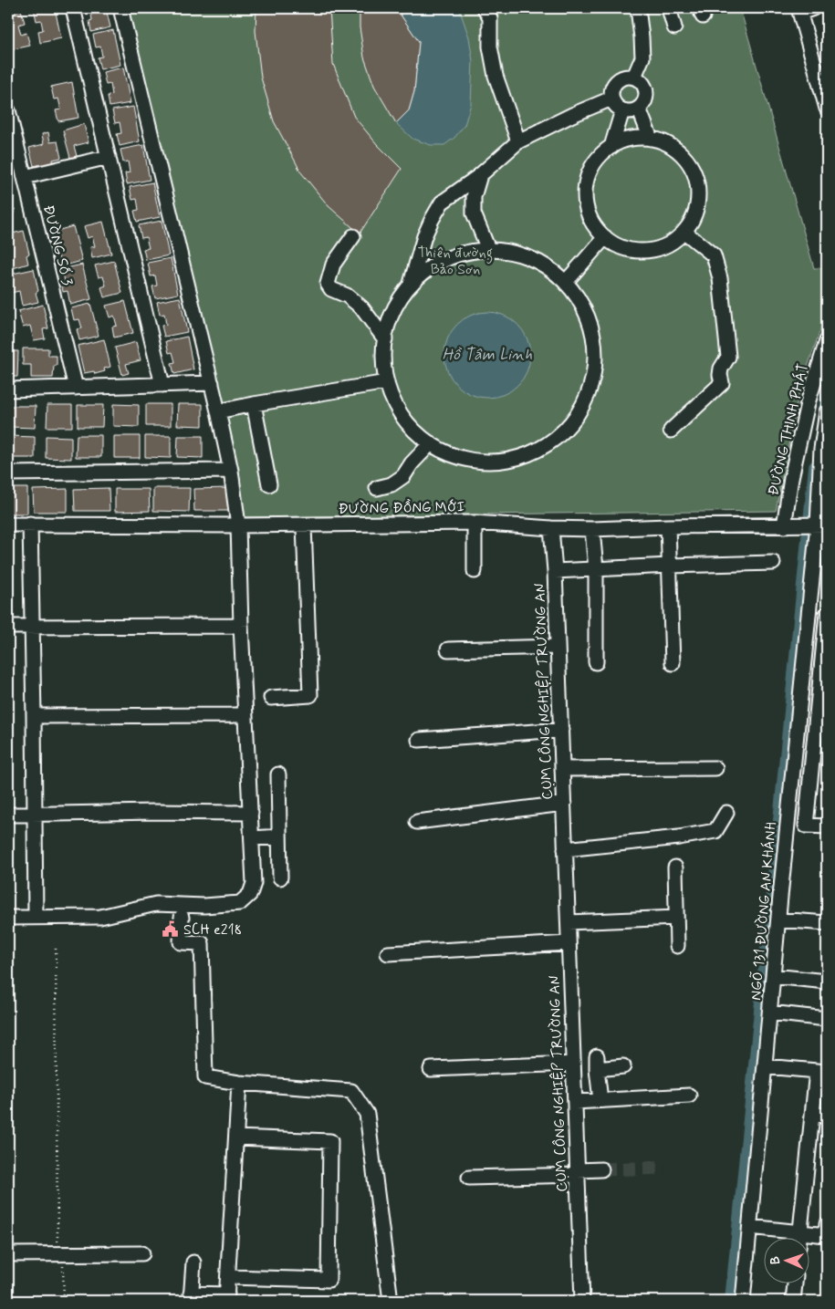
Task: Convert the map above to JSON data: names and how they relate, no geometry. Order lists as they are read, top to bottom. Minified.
{"streets":{"street":["ĐƯỜNG SỐ 3","ĐƯỜNG THỊNH PHÁT","ĐƯỜNG ĐỒNG MỚI","CỤM CÔNG NGHIỆP TRƯỜNG AN","NGÕ 131 ĐƯỜNG AN KHÁNH"]},"crossings":[["ĐƯỜNG THỊNH PHÁT","ĐƯỜNG ĐỒNG MỚI"],["ĐƯỜNG ĐỒNG MỚI","CỤM CÔNG NGHIỆP TRƯỜNG AN"],["ĐƯỜNG ĐỒNG MỚI","NGÕ 131 ĐƯỜNG AN KHÁNH"]],"water":["Hồ Tâm Linh"],"parks":["Thiên đường Bảo Sơn"],"places":{"public building":["SCH e218"]},"north":"left"}
